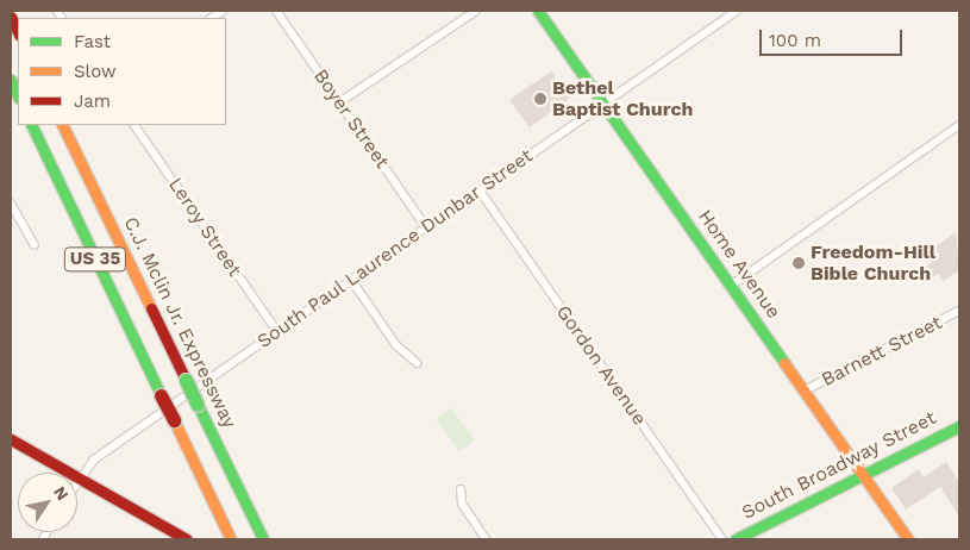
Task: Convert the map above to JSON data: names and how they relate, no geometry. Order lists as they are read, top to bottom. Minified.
{"streets":{"main road":["US 35","Home Avenue","C.J. Mclin Jr. Expressway","South Broadway Street"],"street":["Boyer Street","Leroy Street","South Paul Laurence Dunbar Street","Barnett Street","Gordon Avenue"]},"crossings":[["Boyer Street","South Paul Laurence Dunbar Street"],["Leroy Street","South Paul Laurence Dunbar Street"],["South Paul Laurence Dunbar Street","Home Avenue"],["South Paul Laurence Dunbar Street","Gordon Avenue"],["Home Avenue","Barnett Street"],["Home Avenue","South Broadway Street"]],"places":["Bethel Baptist Church","Freedom-Hill Bible Church"],"legend":["Fast","Slow","Jam"],"scale_bar":"100 m","north":"top right"}
